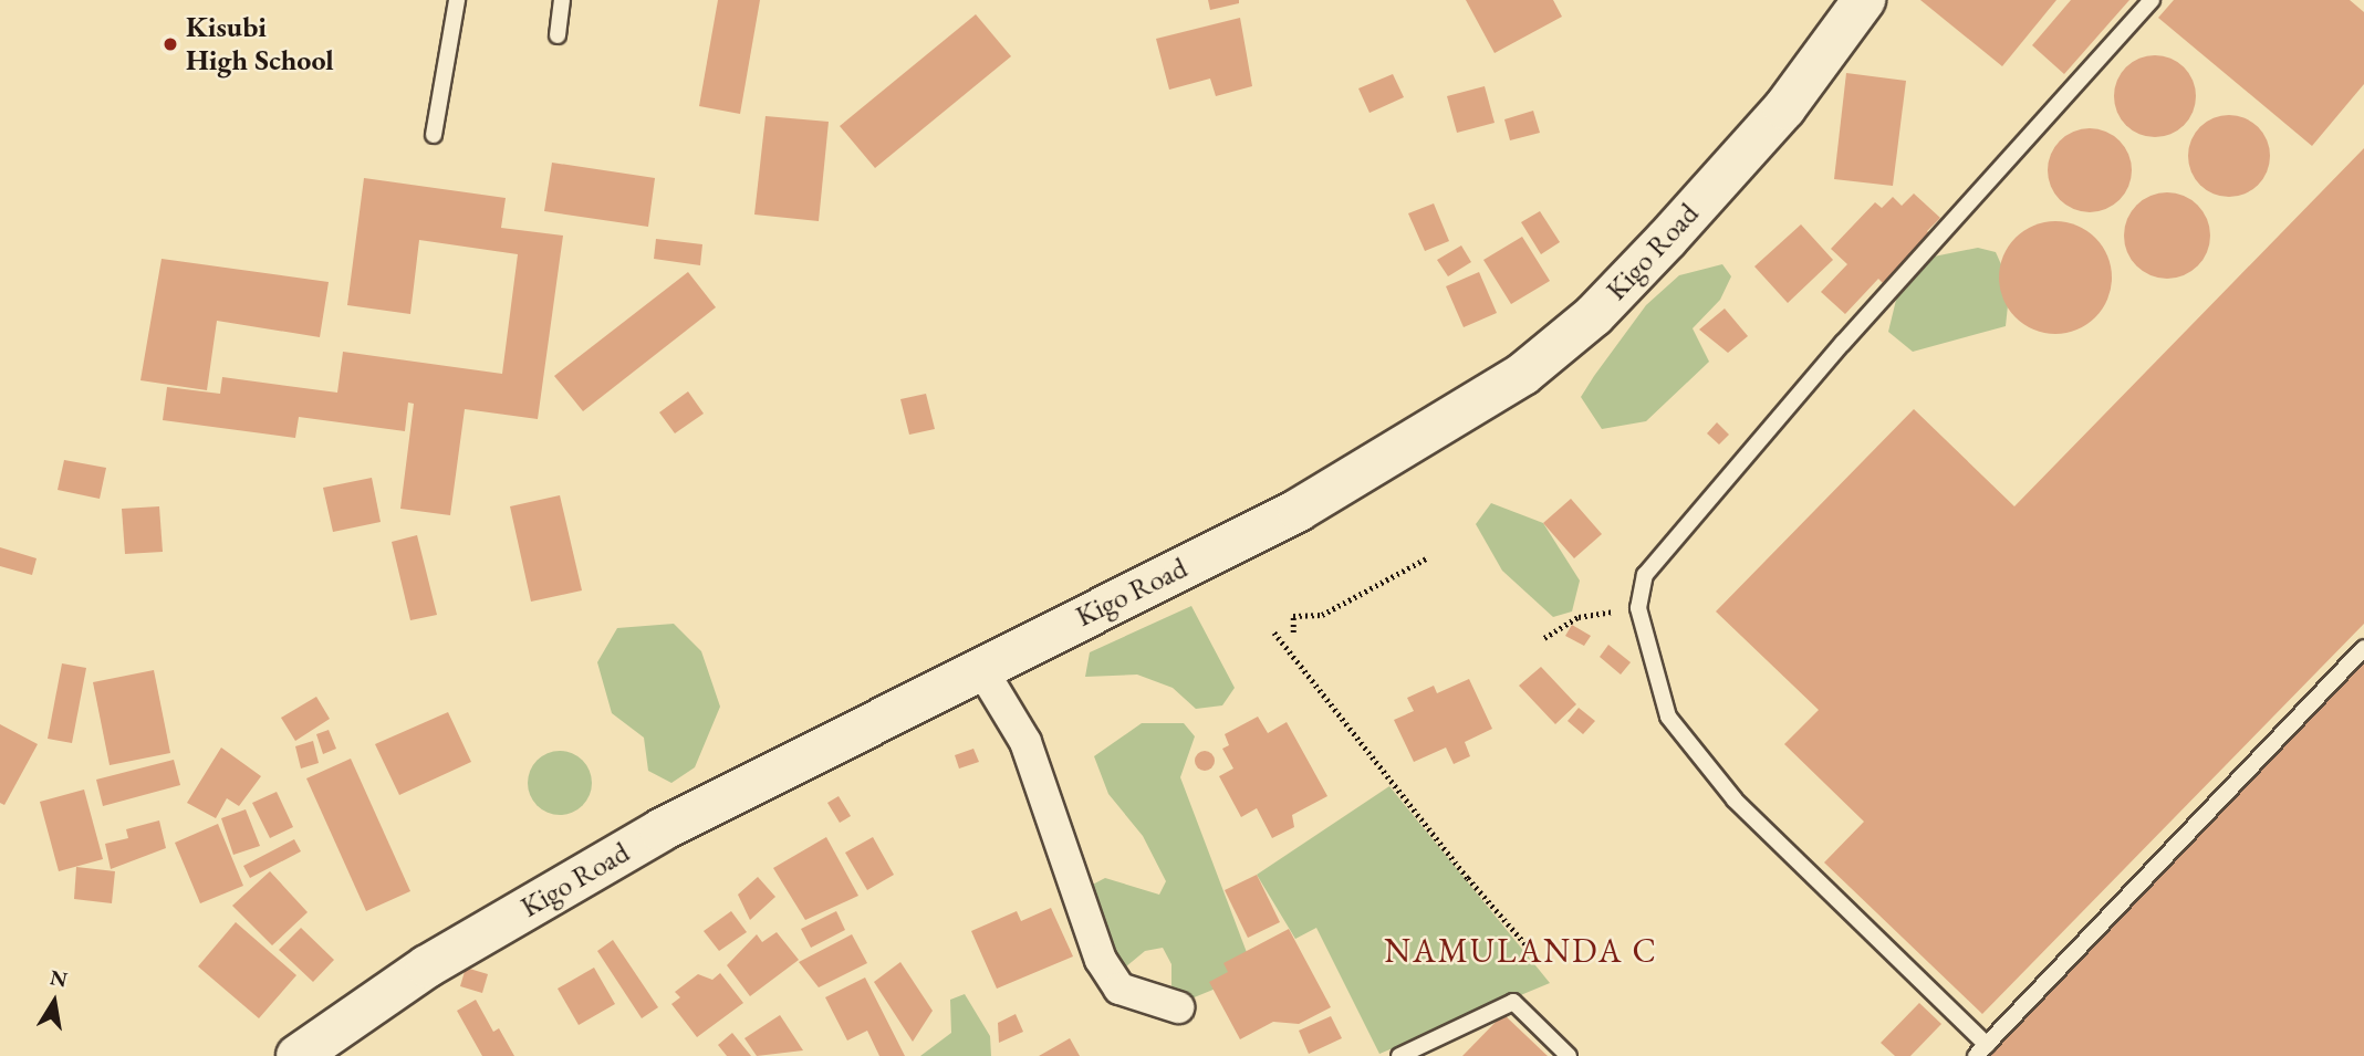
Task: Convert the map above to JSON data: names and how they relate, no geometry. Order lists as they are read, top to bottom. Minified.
{"streets":{"street":["Kigo Road"]},"districts":["NAMULANDA C"],"places":["Kisubi High School"],"north":"top"}
